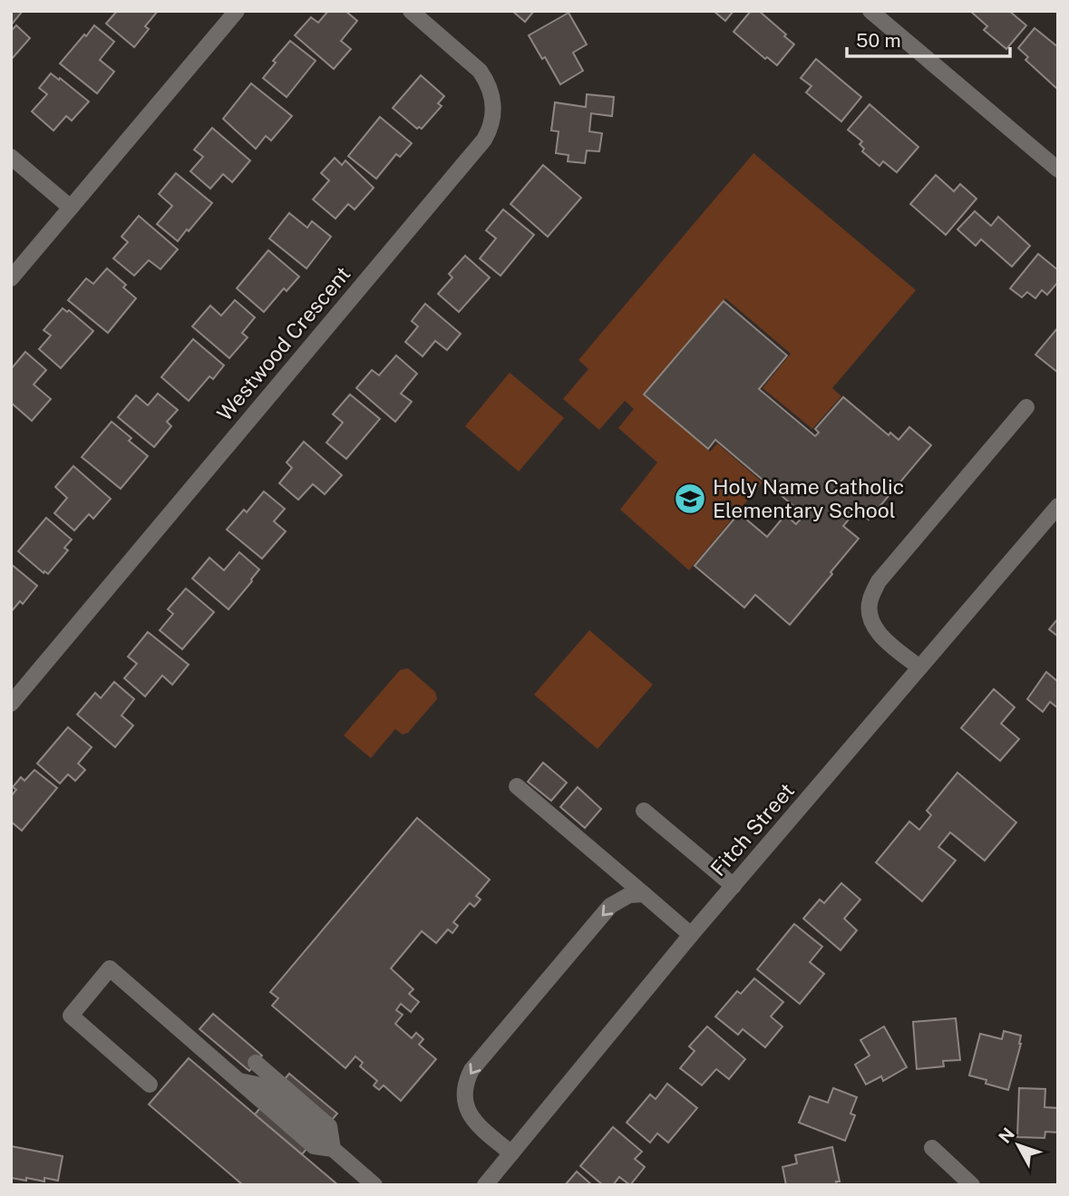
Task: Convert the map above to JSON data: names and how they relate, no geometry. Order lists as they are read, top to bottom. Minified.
{"streets":{"street":["Westwood Crescent","Fitch Street"]},"places":{"school or university":["Holy Name Catholic Elementary School"]},"scale_bar":"50 m","north":"top left"}
